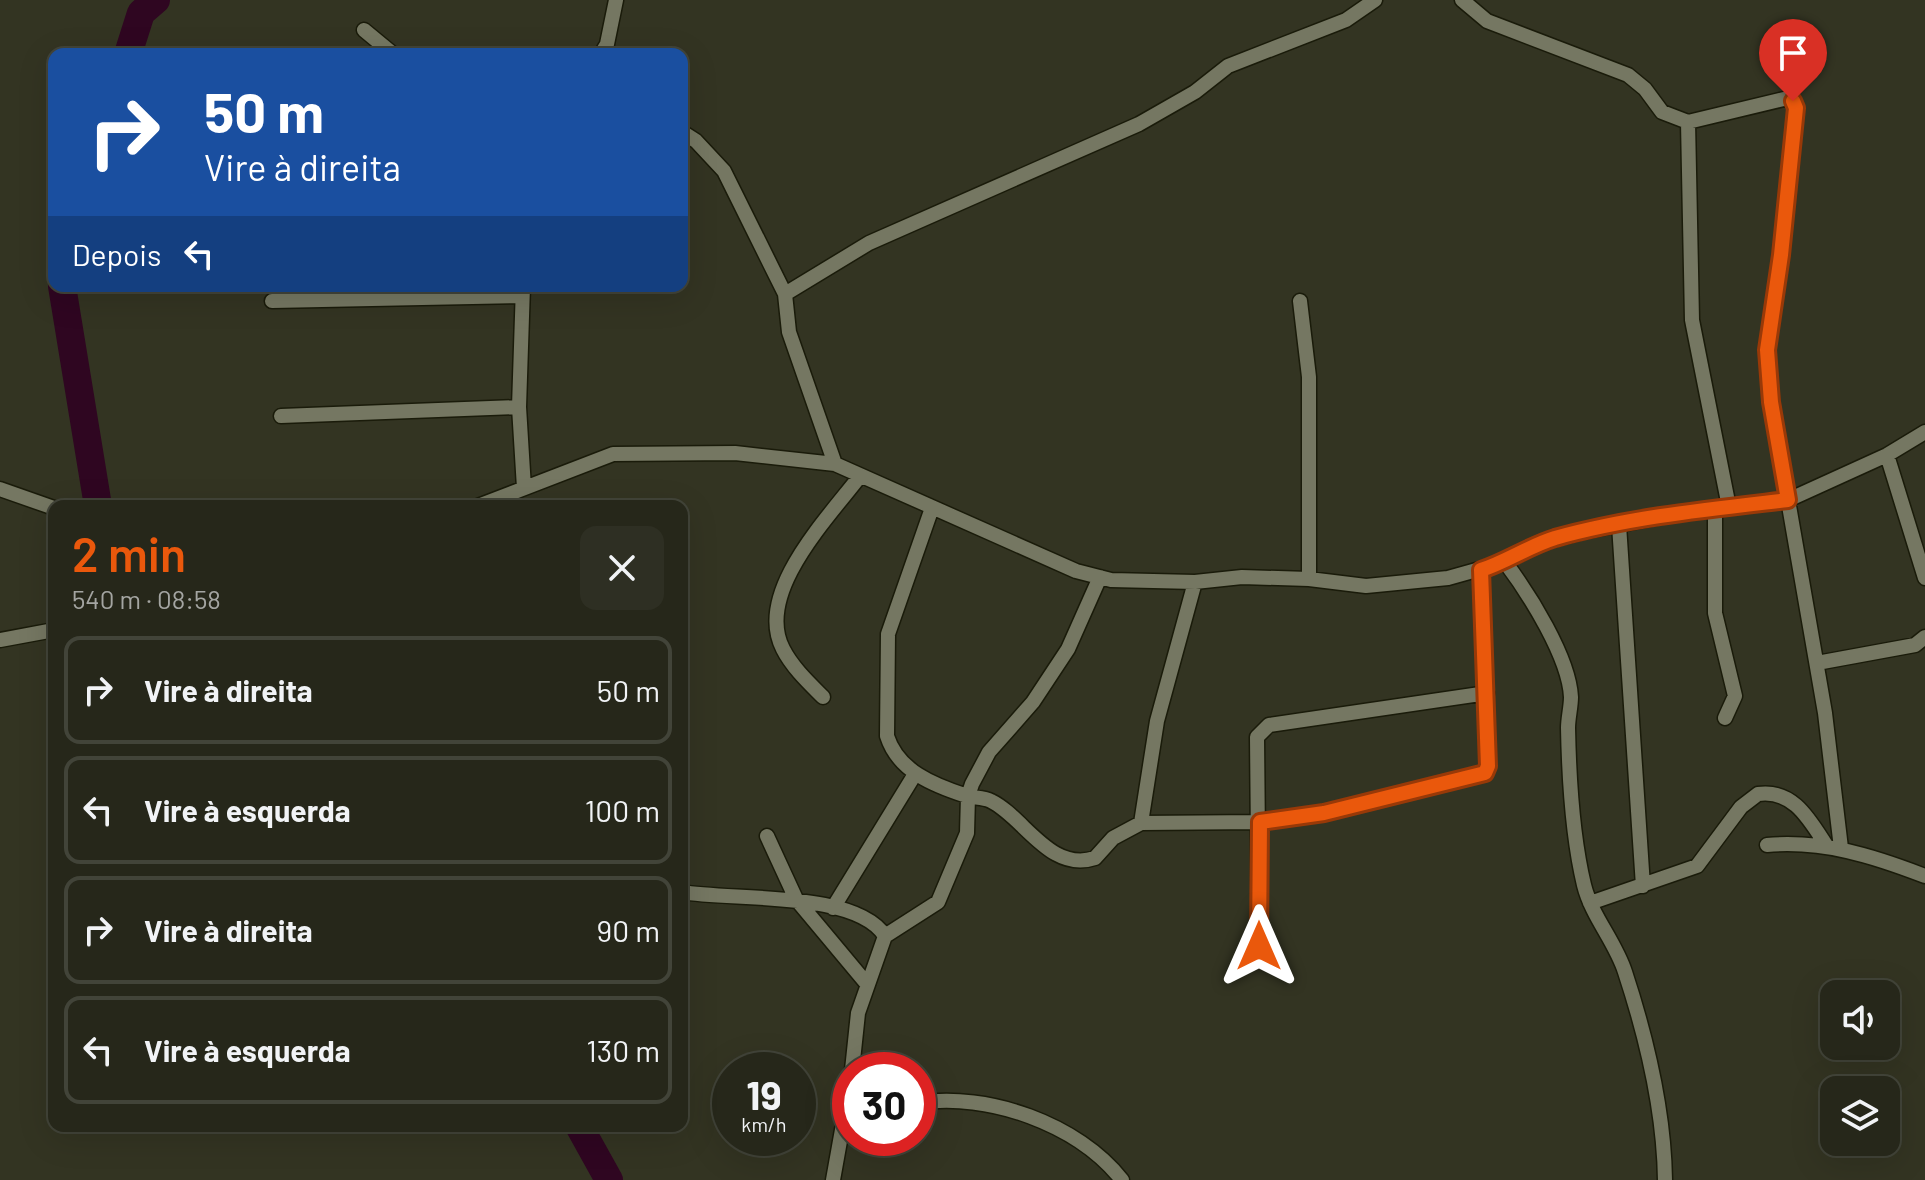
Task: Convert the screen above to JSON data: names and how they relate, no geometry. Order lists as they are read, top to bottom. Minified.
{"page":{"turn":["50 m","Vire à direita"],"then":"Depois","heading":["2 min","540 m · 08:58"],"list":[{"name":"Vire à direita","value":"50 m"},{"name":"Vire à esquerda","value":"100 m"},{"name":"Vire à direita","value":"90 m"},{"name":"Vire à esquerda","value":"130 m"}],"speed":"19 km/h","limit":"30"}}
